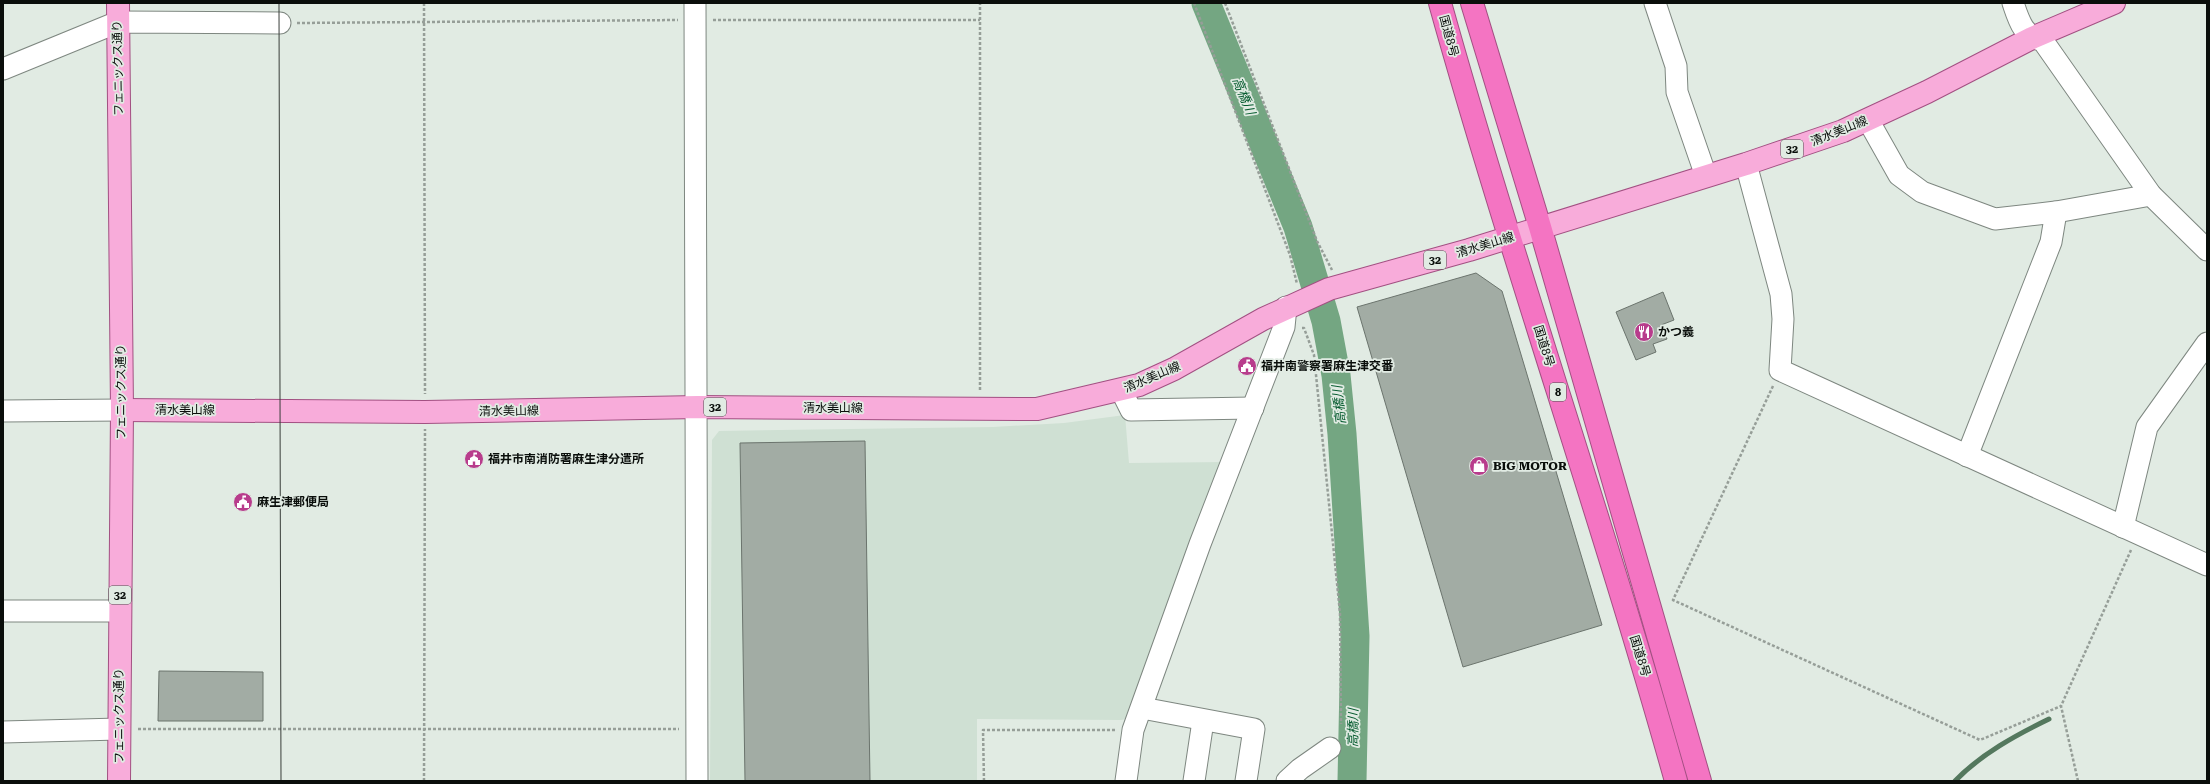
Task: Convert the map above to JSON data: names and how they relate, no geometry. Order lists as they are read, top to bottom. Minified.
{"streets":{"highway":["国道8号","8"],"main road":["フェニックス通り","清水美山線","32"]},"crossings":[["国道8号","清水美山線"],["フェニックス通り","清水美山線"]],"water":["高橋川"],"places":{"restaurant":["かつ義"],"public building":["福井南警察署麻生津交番","福井市南消防署麻生津分遣所","麻生津郵便局"],"shop":["BIG MOTOR"]}}
